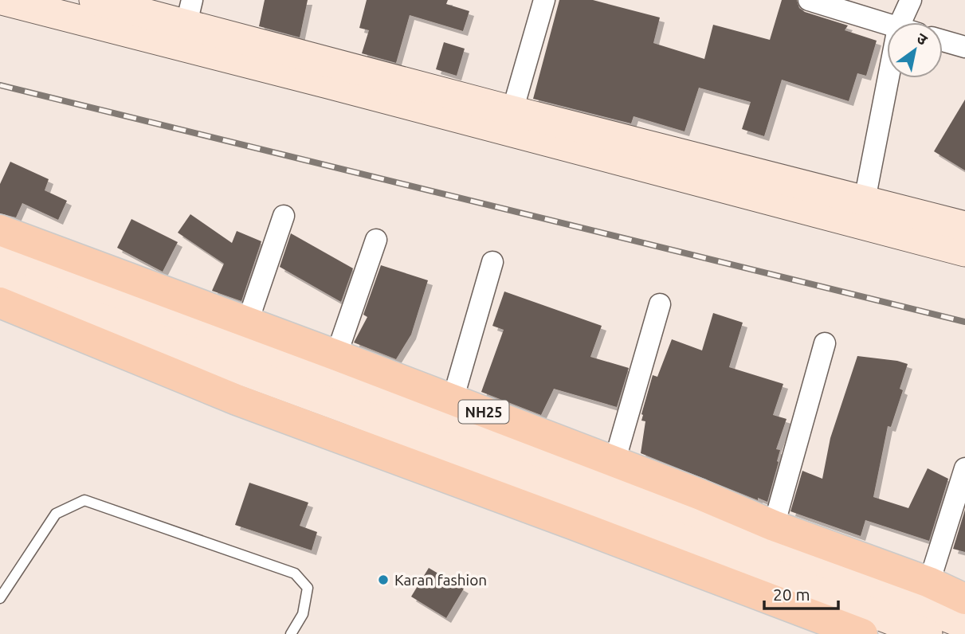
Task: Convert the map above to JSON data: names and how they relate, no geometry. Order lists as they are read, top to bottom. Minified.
{"streets":{"main road":["NH25"]},"places":["Karan fashion"],"scale_bar":"20 m","north":"top right"}
